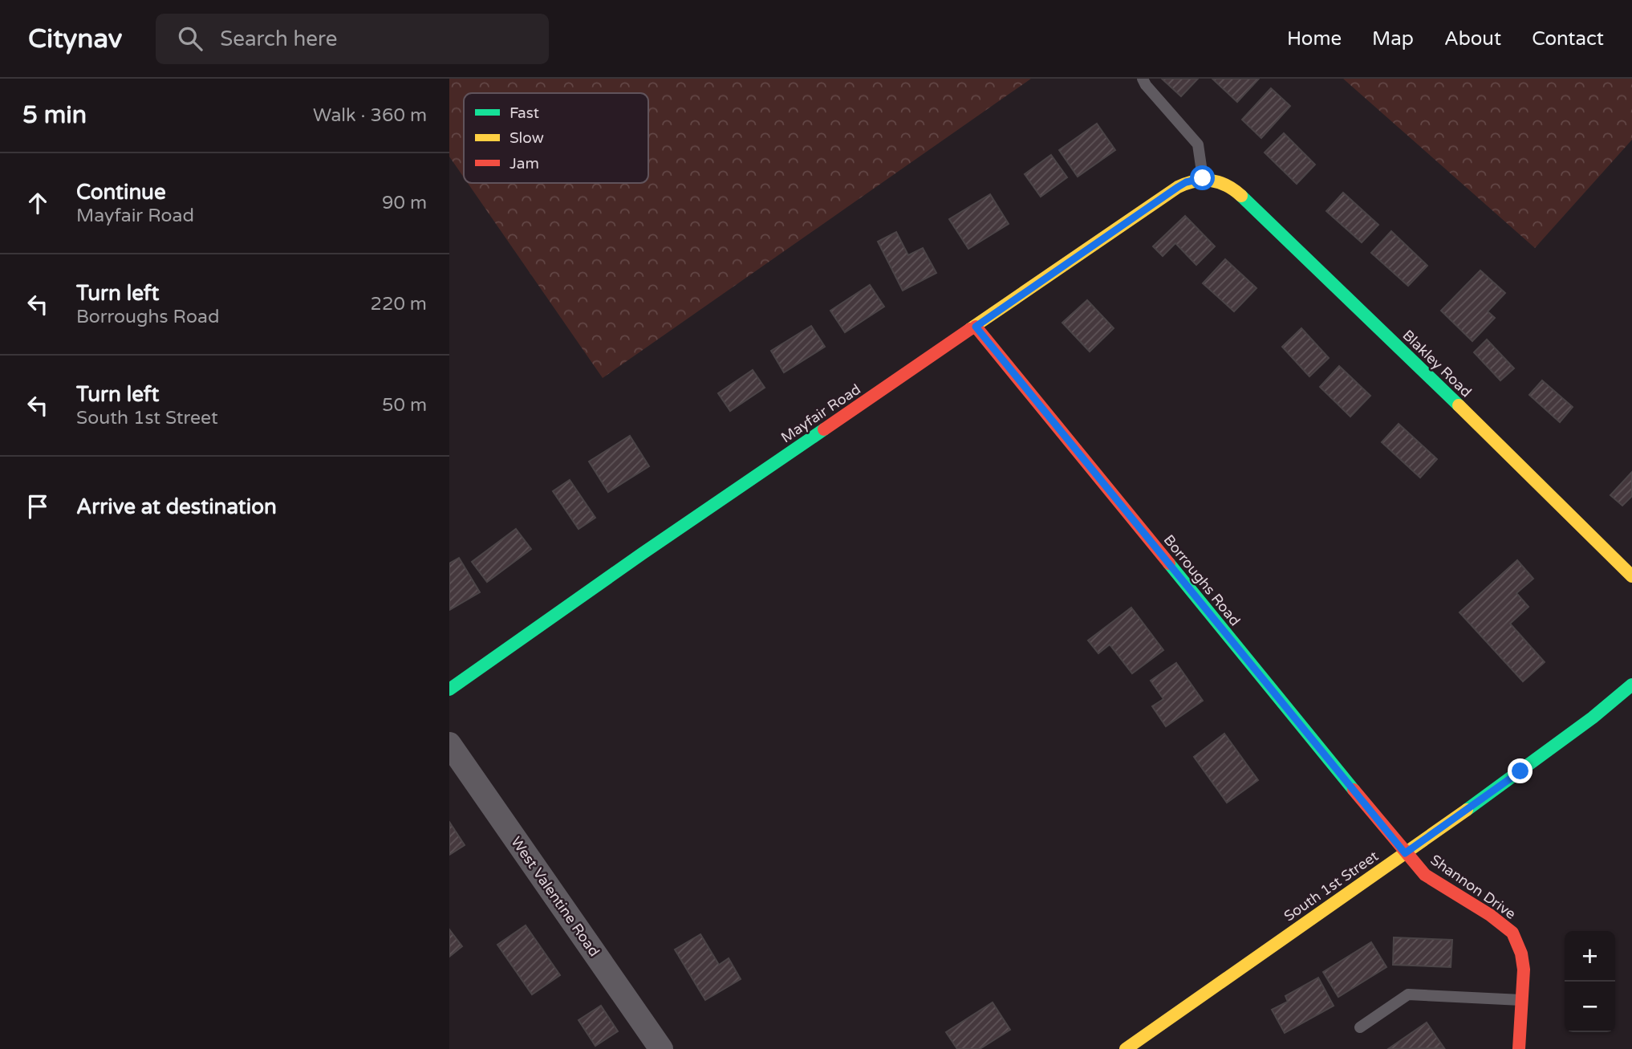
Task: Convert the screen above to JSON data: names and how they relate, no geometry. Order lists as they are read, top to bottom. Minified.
{"streets":{"street":["Blakley Road","Mayfair Road","Borroughs Road","South 1st Street","Shannon Drive","West Valentine Road"]},"crossings":[["Blakley Road","Mayfair Road"],["Mayfair Road","Borroughs Road"],["Borroughs Road","South 1st Street"],["Borroughs Road","Shannon Drive"],["South 1st Street","Shannon Drive"]],"legend":["Fast","Slow","Jam"],"page":{"header":"Citynav","search":"Search here","nav":["Home","Map","About","Contact"],"heading":["5 min","Walk · 360 m"],"list":[["Continue","Mayfair Road","90 m"],["Turn left","Borroughs Road","220 m"],["Turn left","South 1st Street","50 m"],"Arrive at destination"],"map_buttons":["+","−"]}}
